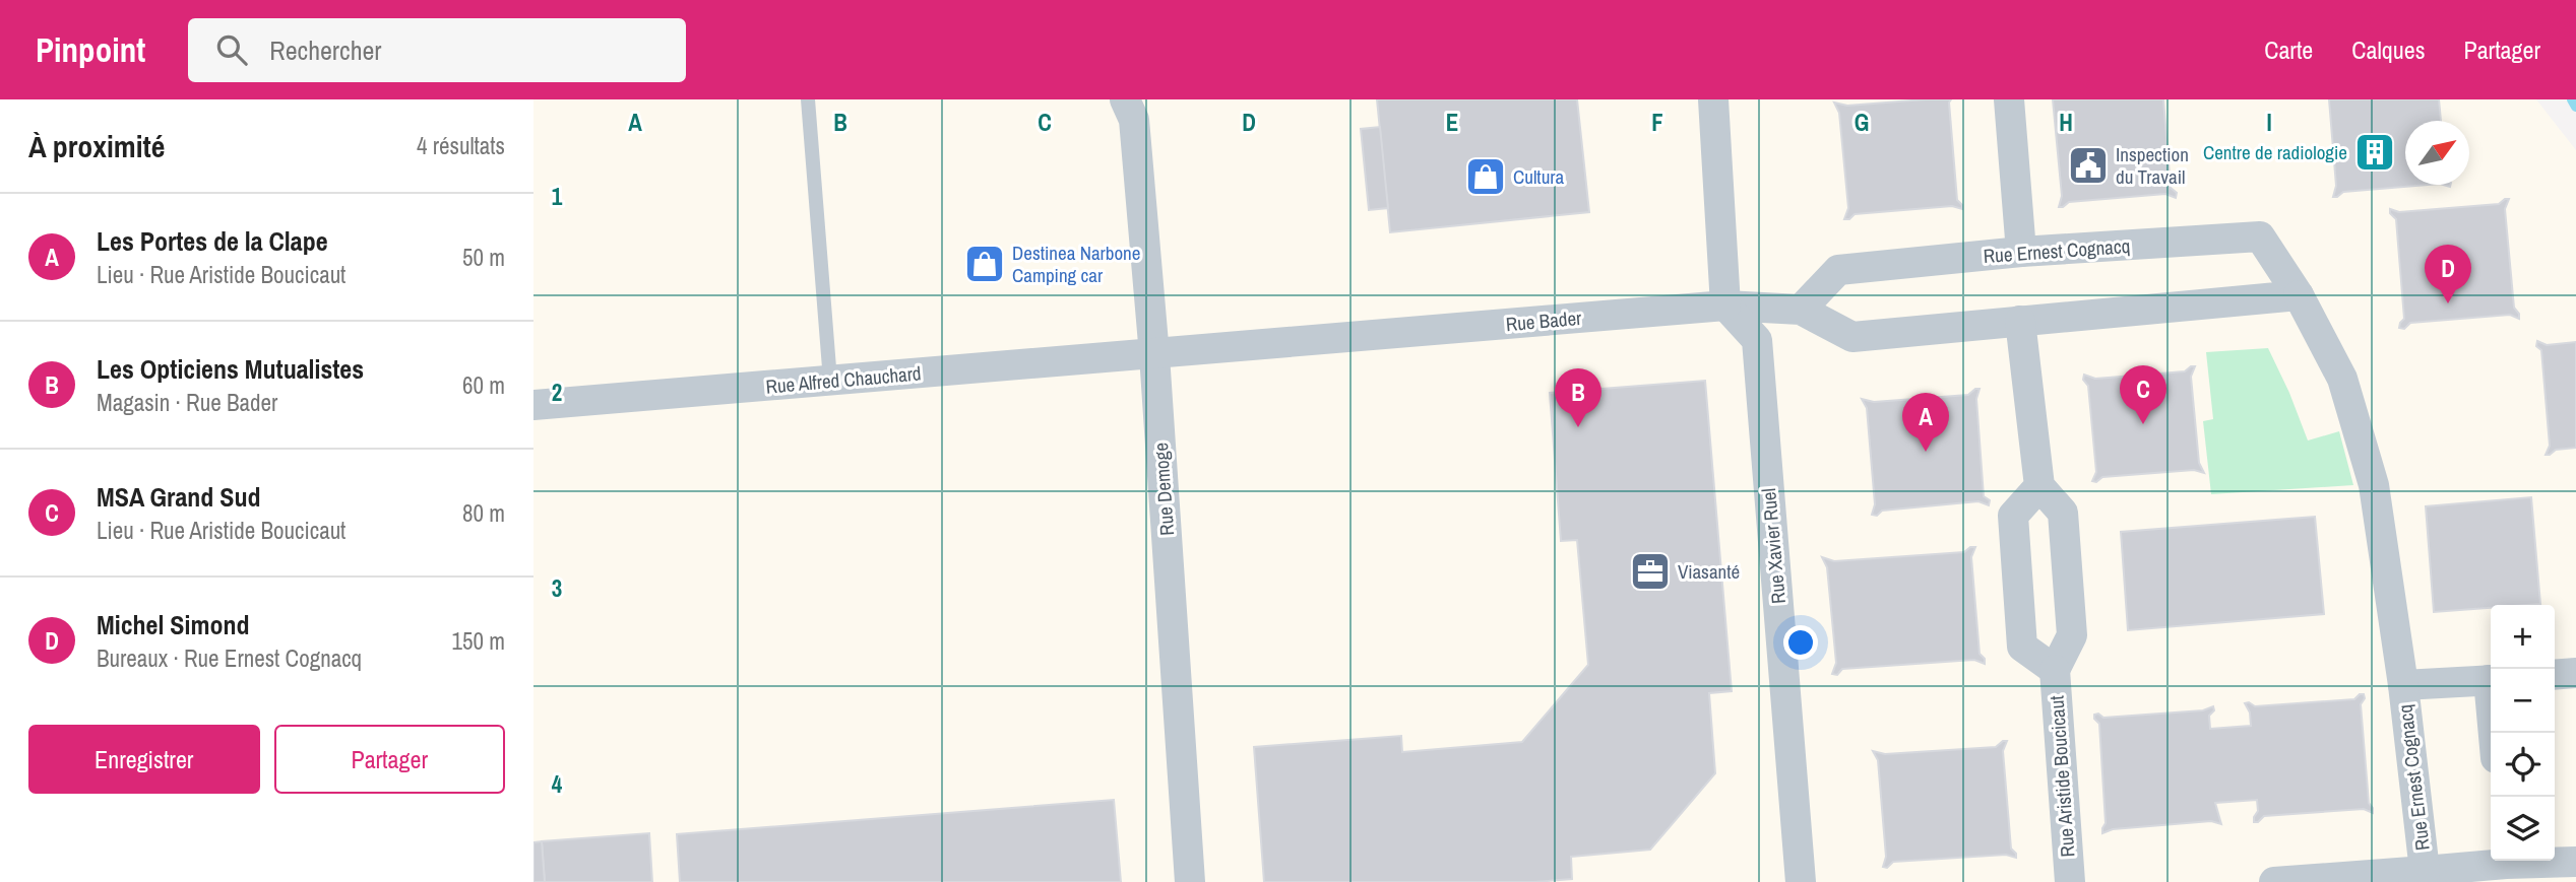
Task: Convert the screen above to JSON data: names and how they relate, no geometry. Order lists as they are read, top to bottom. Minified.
{"streets":{"street":["Rue Ernest Cognacq","Rue Bader","Rue Alfred Chauchard","Rue Demoge","Rue Xavier Ruel","Rue Aristide Boucicaut"]},"crossings":[["Rue Bader","Rue Alfred Chauchard"],["Rue Bader","Rue Demoge"],["Rue Bader","Rue Xavier Ruel"],["Rue Alfred Chauchard","Rue Demoge"]],"places":{"building":["Centre de radiologie"],"public building":["Inspection du Travail"],"shop":["Cultura","Destinea Narbone Camping car"],"office":["Viasanté"]},"north":"top right","page":{"header":"Pinpoint","search":"Rechercher","nav":["Carte","Calques","Partager"],"heading":["À proximité","4 résultats"],"list":[{"mark":"A","name":"Les Portes de la Clape","note":"Lieu · Rue Aristide Boucicaut","value":"50 m"},{"mark":"B","name":"Les Opticiens Mutualistes","note":"Magasin · Rue Bader","value":"60 m"},{"mark":"C","name":"MSA Grand Sud","note":"Lieu · Rue Aristide Boucicaut","value":"80 m"},{"mark":"D","name":"Michel Simond","note":"Bureaux · Rue Ernest Cognacq","value":"150 m"}],"pins":["D","C","B","A"],"map_buttons":["+","−"],"buttons":["Enregistrer","Partager"]},"grid":{"columns":["A","B","C","D","E","F","G","H","I"],"rows":["1","2","3","4"]}}
